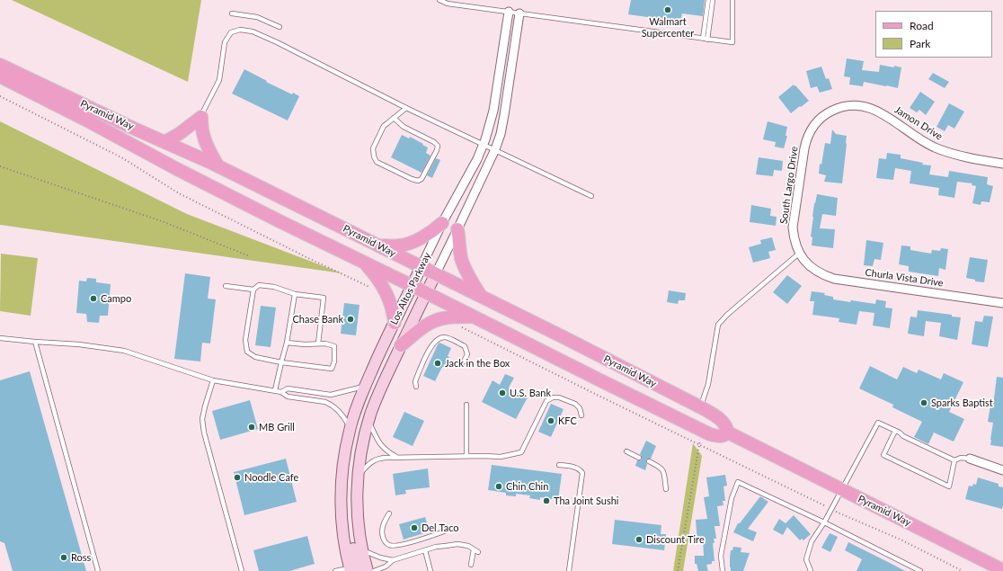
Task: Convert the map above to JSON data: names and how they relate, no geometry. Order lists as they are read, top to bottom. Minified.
{"streets":{"main road":["Pyramid Way","Los Altos Parkway"],"street":["Jamon Drive","South Largo Drive","Churla Vista Drive"]},"crossings":[["Pyramid Way","Los Altos Parkway"],["Jamon Drive","South Largo Drive"],["South Largo Drive","Churla Vista Drive"]],"places":["Walmart Supercenter","Campo","Chase Bank","Jack in the Box","U.S. Bank","Sparks Baptist","KFC","MB Grill","Noodle Cafe","Chin Chin","Tha Joint Sushi","Del Taco","Discount Tire","Ross"],"legend":["Road","Park"]}
